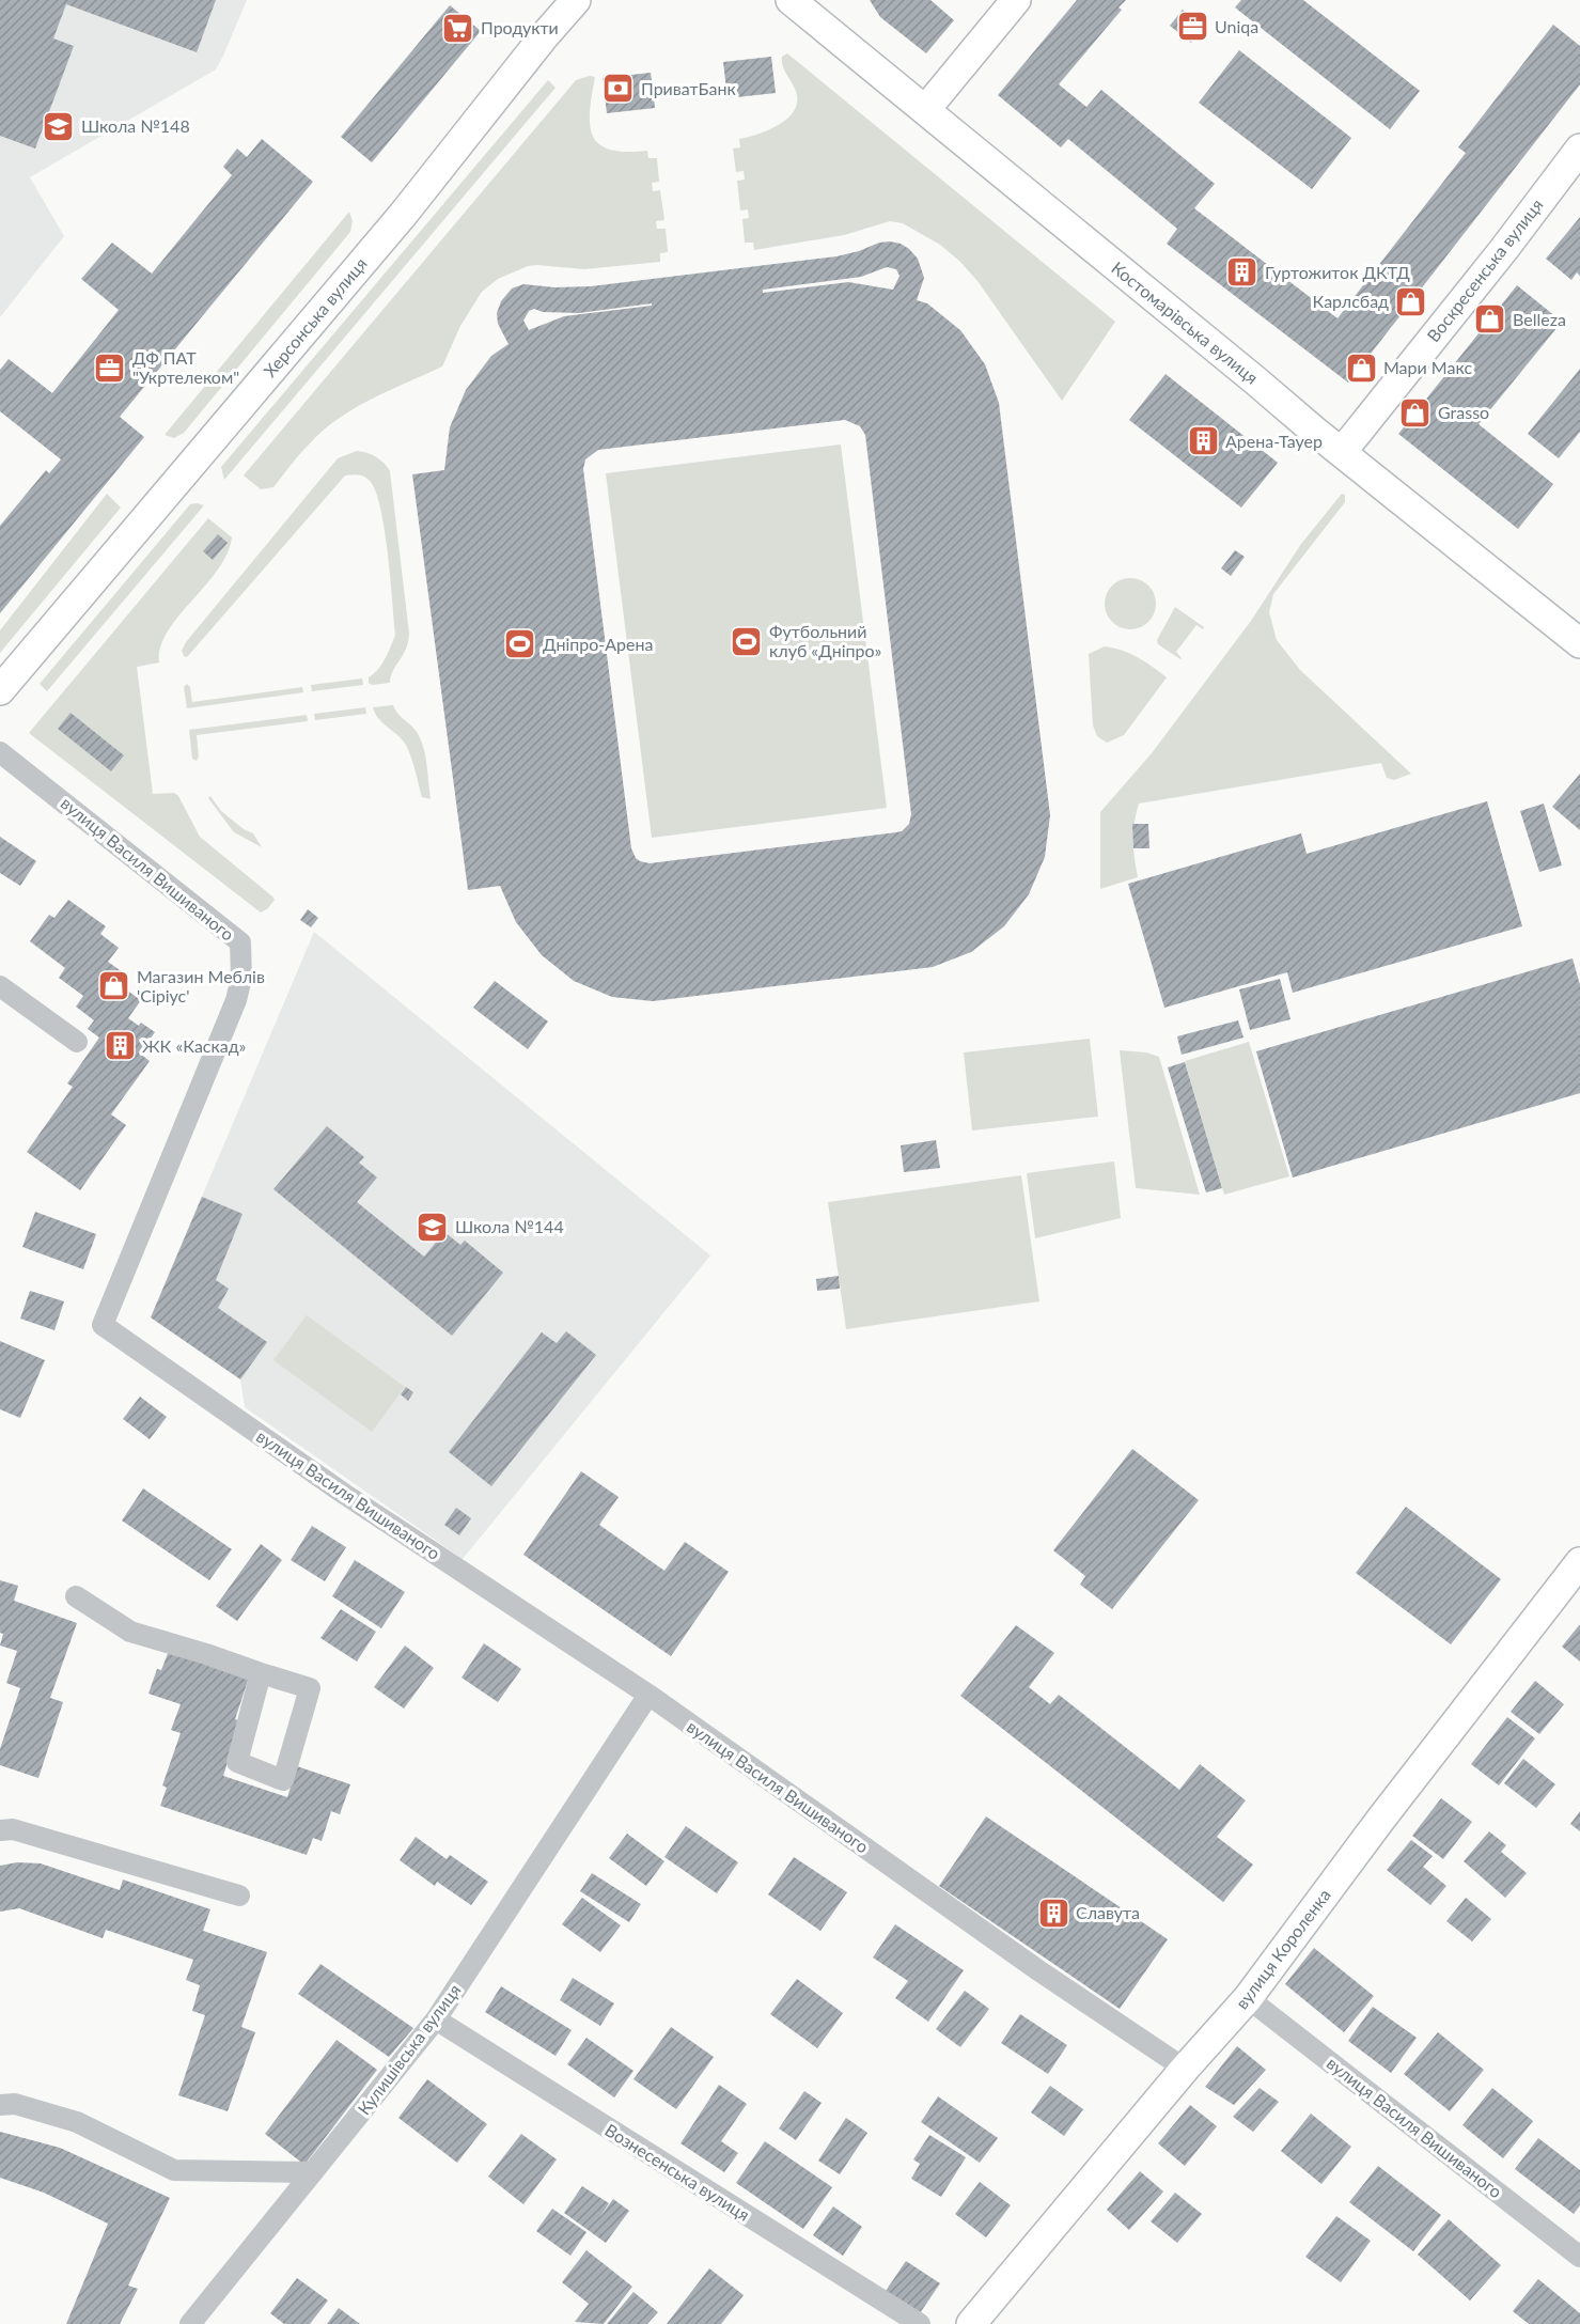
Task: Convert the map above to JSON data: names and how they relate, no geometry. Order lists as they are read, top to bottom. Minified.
{"streets":{"street":["Воскресенська вулиця","Херсонська вулиця","Костомарівська вулиця","вулиця Василя Вишиваного","вулиця Короленка","Кулишівська вулиця","Вознесенська вулиця"]},"crossings":[["Воскресенська вулиця","Костомарівська вулиця"],["вулиця Василя Вишиваного","вулиця Короленка"],["вулиця Василя Вишиваного","Кулишівська вулиця"],["Кулишівська вулиця","Вознесенська вулиця"]],"places":{"office":["Uniqa","ДФ ПАТ \"Укртелеком\""],"supermarket":["Продукти"],"bank":["ПриватБанк"],"school or university":["Школа №148","Школа №144"],"building":["Гуртожиток ДКТД","Арена-Тауер","ЖК «Каскад»","Славута"],"shop":["Карлсбад","Belleza","Мари Макс","Grasso","Магазин Меблів 'Сіріус'"],"sports":["Футбольний клуб «Дніпро»","Дніпро-Арена"]}}
